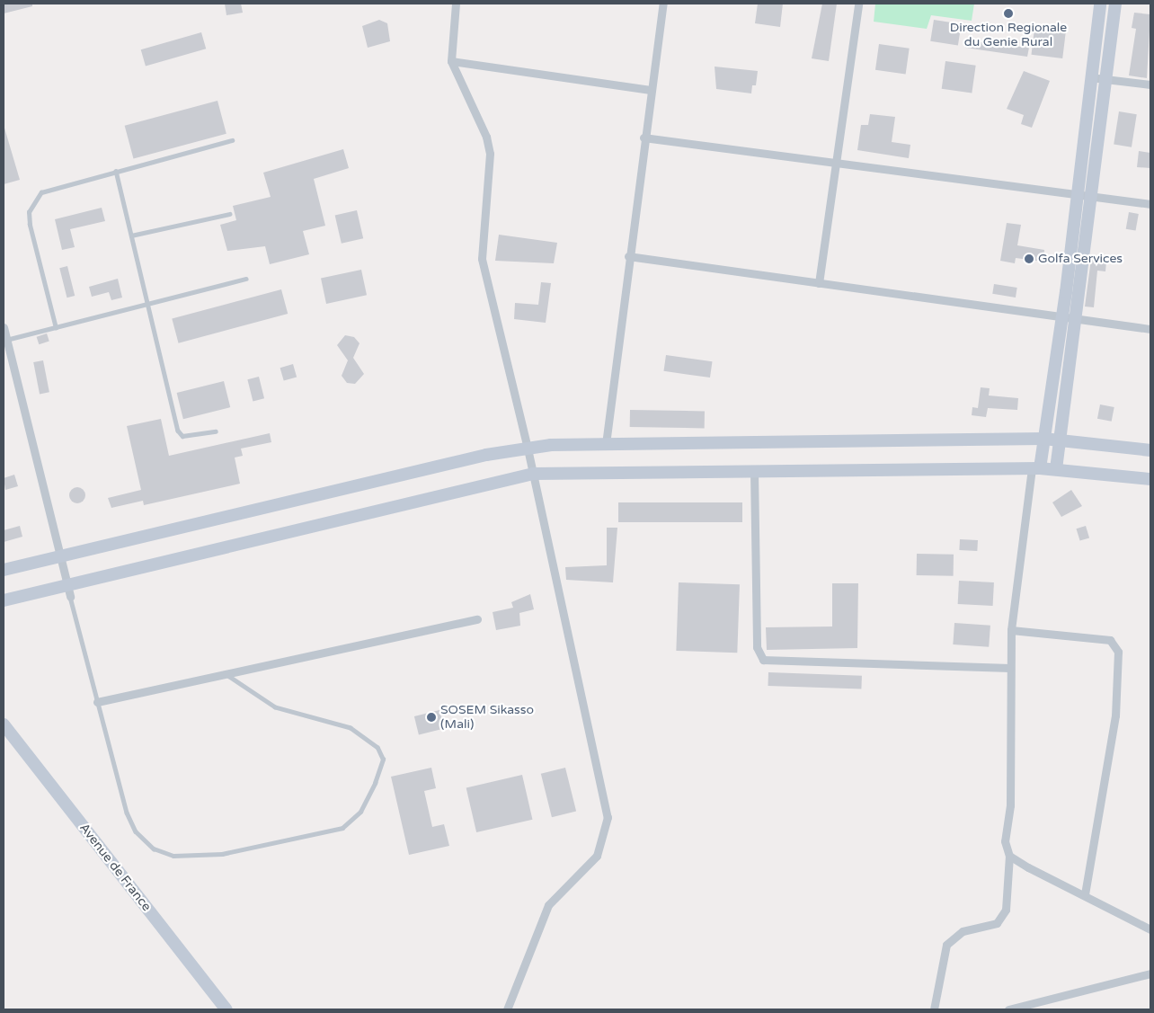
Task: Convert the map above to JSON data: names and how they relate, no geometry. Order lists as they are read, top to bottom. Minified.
{"streets":{"street":["Avenue de France"]},"places":["Direction Regionale du Genie Rural","Golfa Services","SOSEM Sikasso (Mali)"]}
